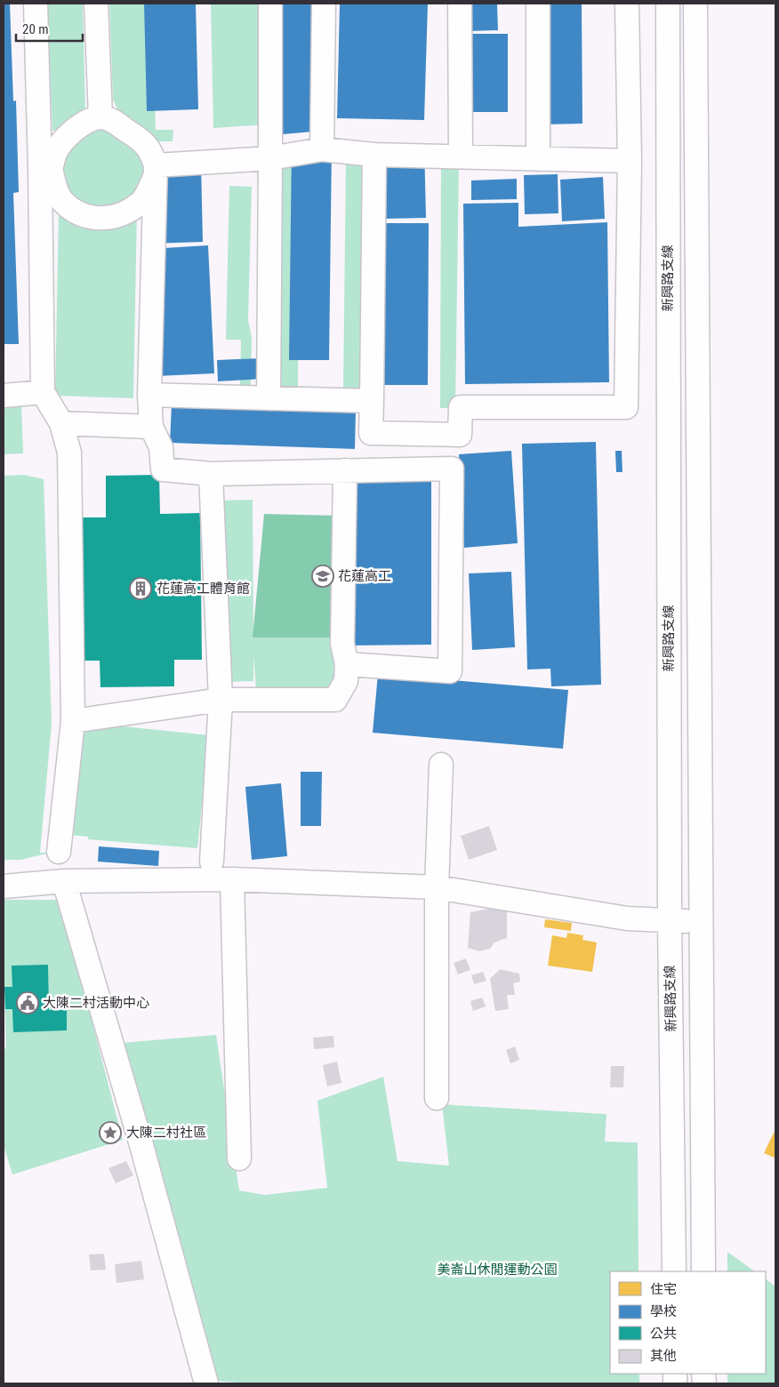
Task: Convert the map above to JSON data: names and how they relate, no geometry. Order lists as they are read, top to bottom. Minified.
{"streets":{"street":["新興路支線"]},"parks":["美崙山休閒運動公園"],"places":{"school or university":["花蓮高工"],"building":["花蓮高工體育館"],"public building":["大陳二村活動中心"],"place":["大陳二村社區"]},"legend":["住宅","學校","公共","其他"],"scale_bar":"20 m"}
